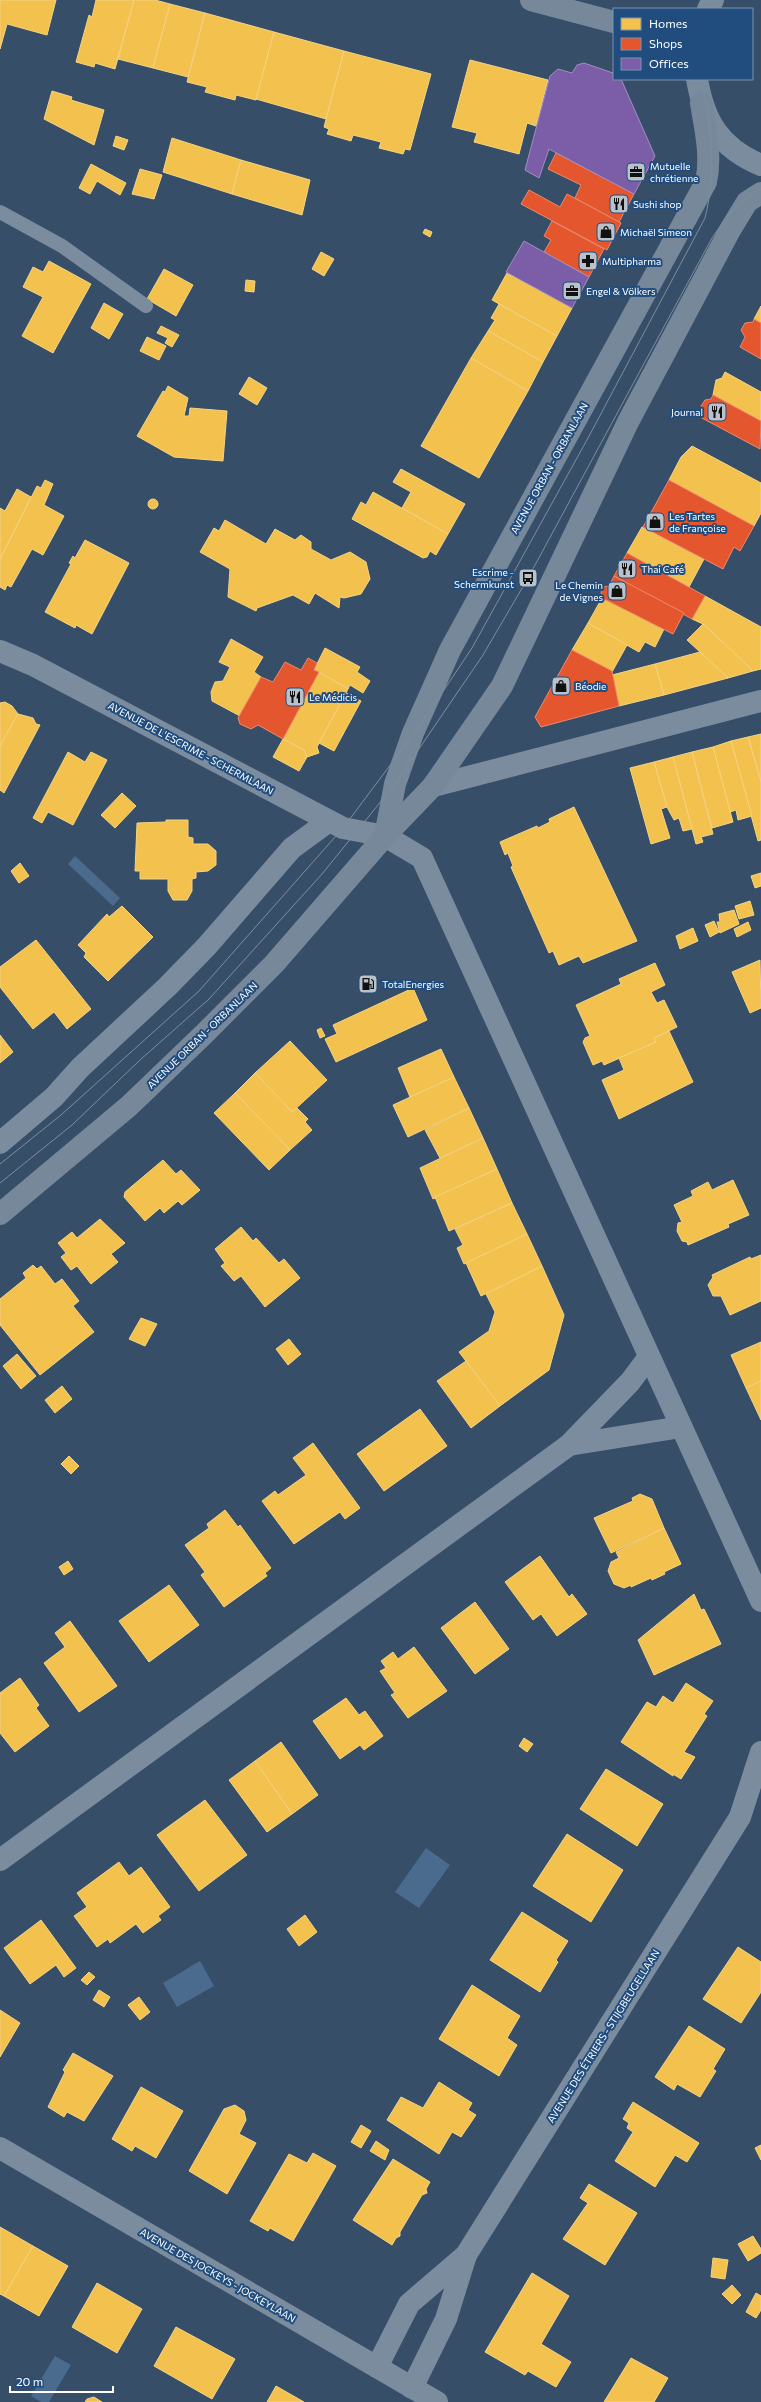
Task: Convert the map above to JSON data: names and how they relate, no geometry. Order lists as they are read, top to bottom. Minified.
{"streets":{"street":["AVENUE ORBAN - ORBANLAAN","AVENUE DE L'ESCRIME - SCHERMLAAN","AVENUE DES ÉTRIERS - STIJGBEUGELLAAN","AVENUE DES JOCKEYS - JOCKEYLAAN"]},"crossings":[["AVENUE ORBAN - ORBANLAAN","AVENUE DE L'ESCRIME - SCHERMLAAN"],["AVENUE DES ÉTRIERS - STIJGBEUGELLAAN","AVENUE DES JOCKEYS - JOCKEYLAAN"]],"places":{"office":["Mutuelle chrétienne","Engel & Völkers"],"restaurant":["Sushi shop","Journal","Thai Café","Le Médicis"],"shop":["Michaël Simeon","Les Tartes de Françoise","Le Chemin de Vignes","Béodie"],"pharmacy":["Multipharma"],"bus stop":["Escrime - Schermkunst"],"fuel station":["TotalEnergies"]},"legend":["Homes","Shops","Offices"],"scale_bar":"20 m"}
